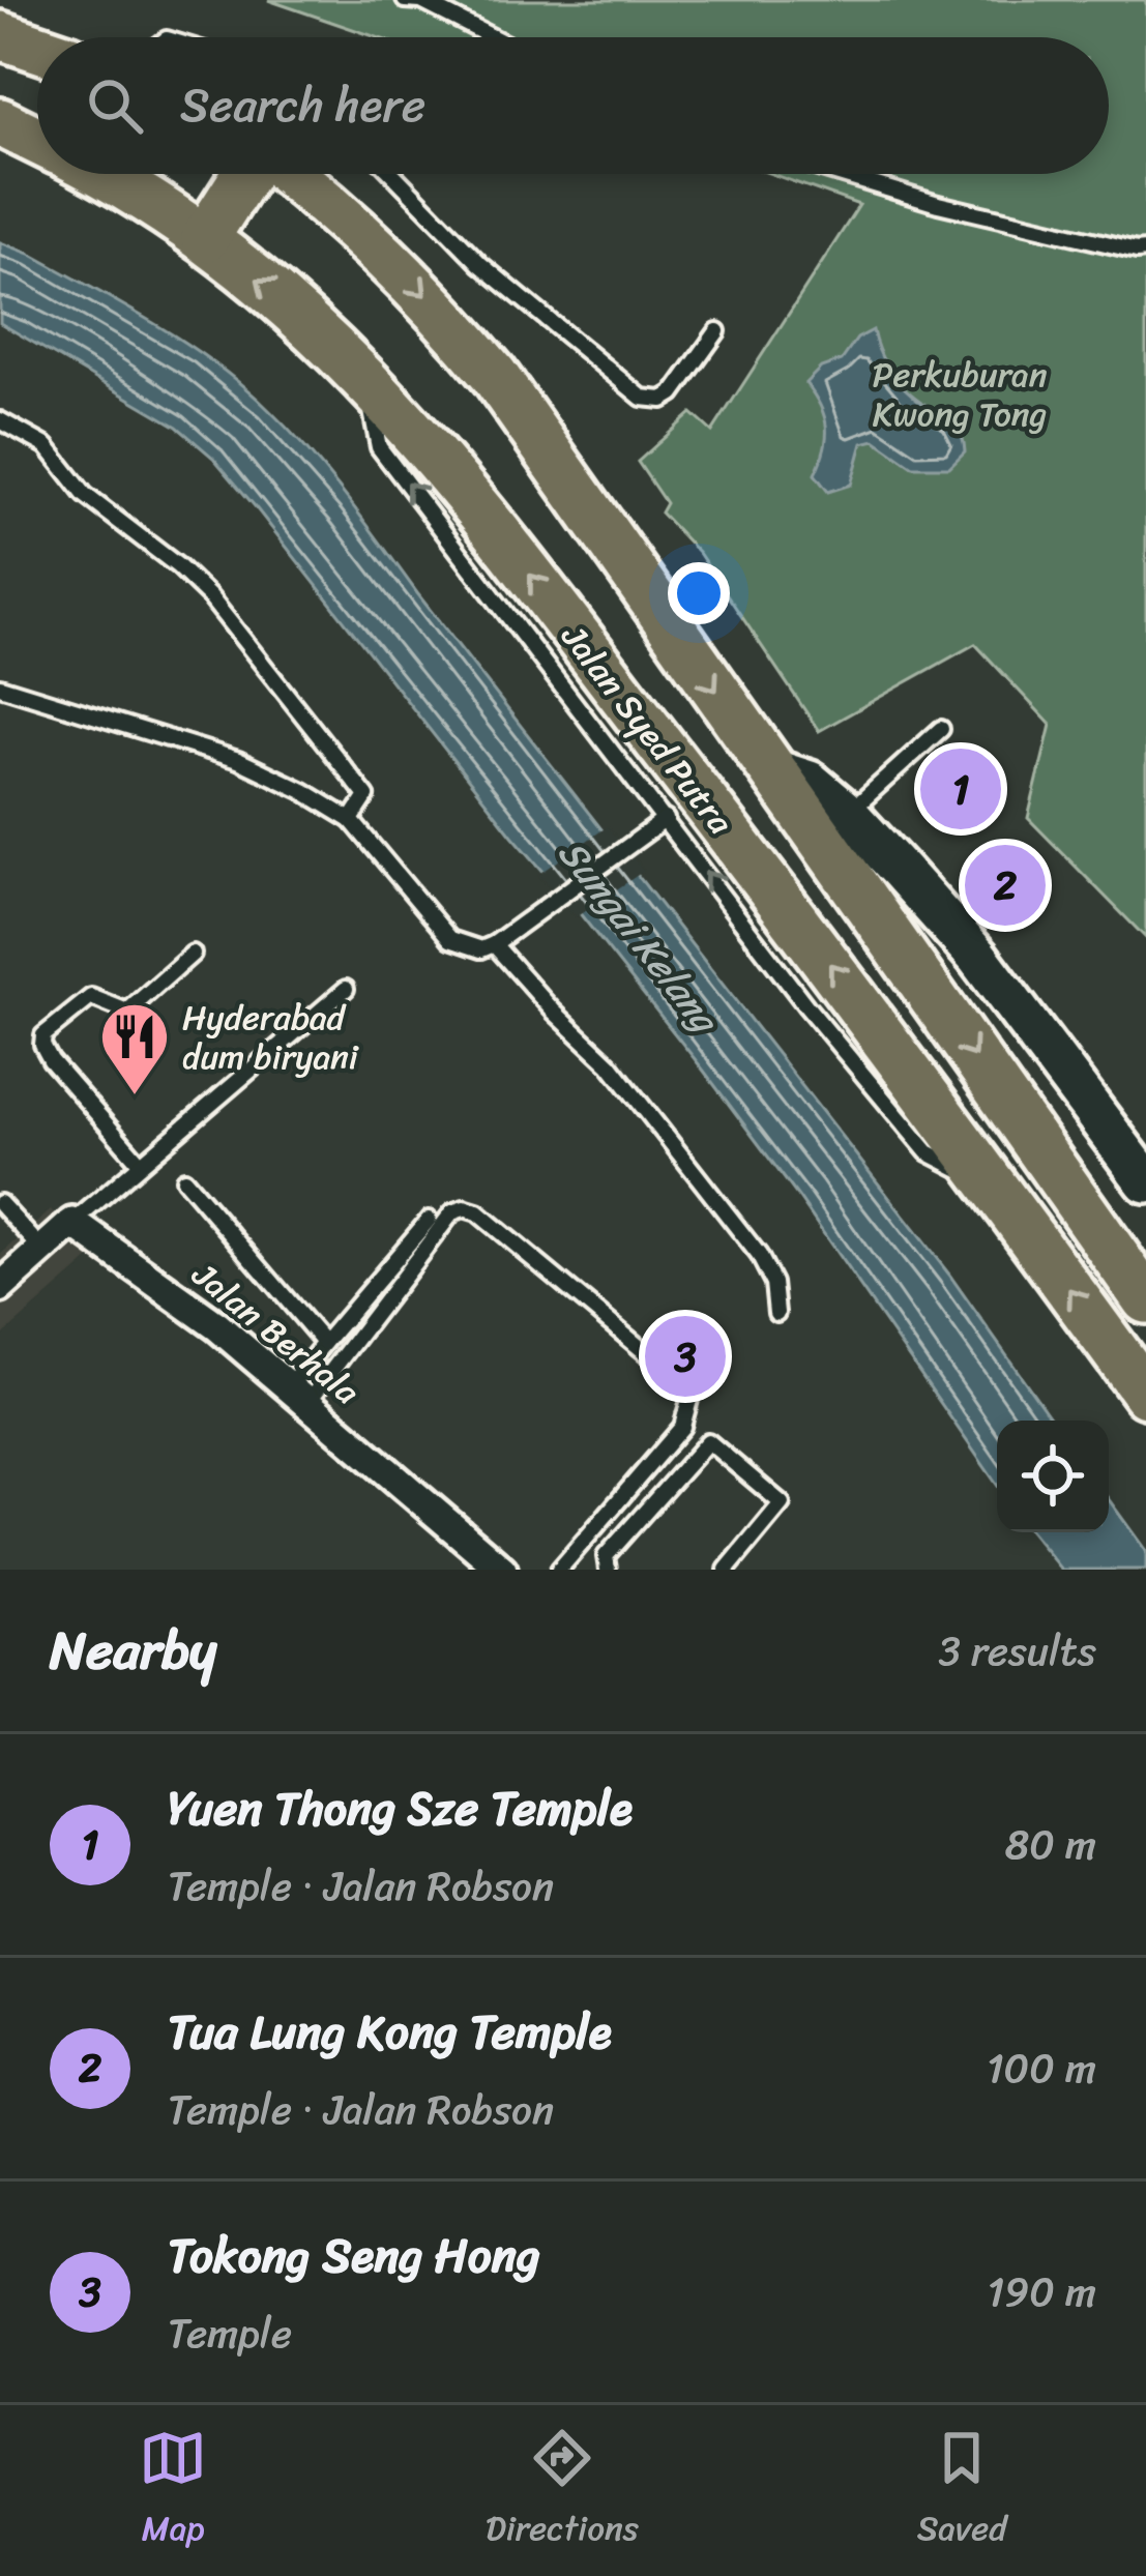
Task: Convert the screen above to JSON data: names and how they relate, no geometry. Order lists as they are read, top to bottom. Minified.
{"streets":{"main road":["Jalan Syed Putra"],"street":["Jalan Berhala"]},"water":["Sungai Kelang"],"parks":["Perkuburan Kwong Tong"],"places":{"restaurant":["Hyderabad dum biryani"]},"page":{"search":"Search here","pins":["1","2","3"],"heading":["Nearby","3 results"],"list":[{"mark":"1","name":"Yuen Thong Sze Temple","note":"Temple · Jalan Robson","value":"80 m"},{"mark":"2","name":"Tua Lung Kong Temple","note":"Temple · Jalan Robson","value":"100 m"},{"mark":"3","name":"Tokong Seng Hong","note":"Temple","value":"190 m"}],"nav":["Map","Directions","Saved"]}}
